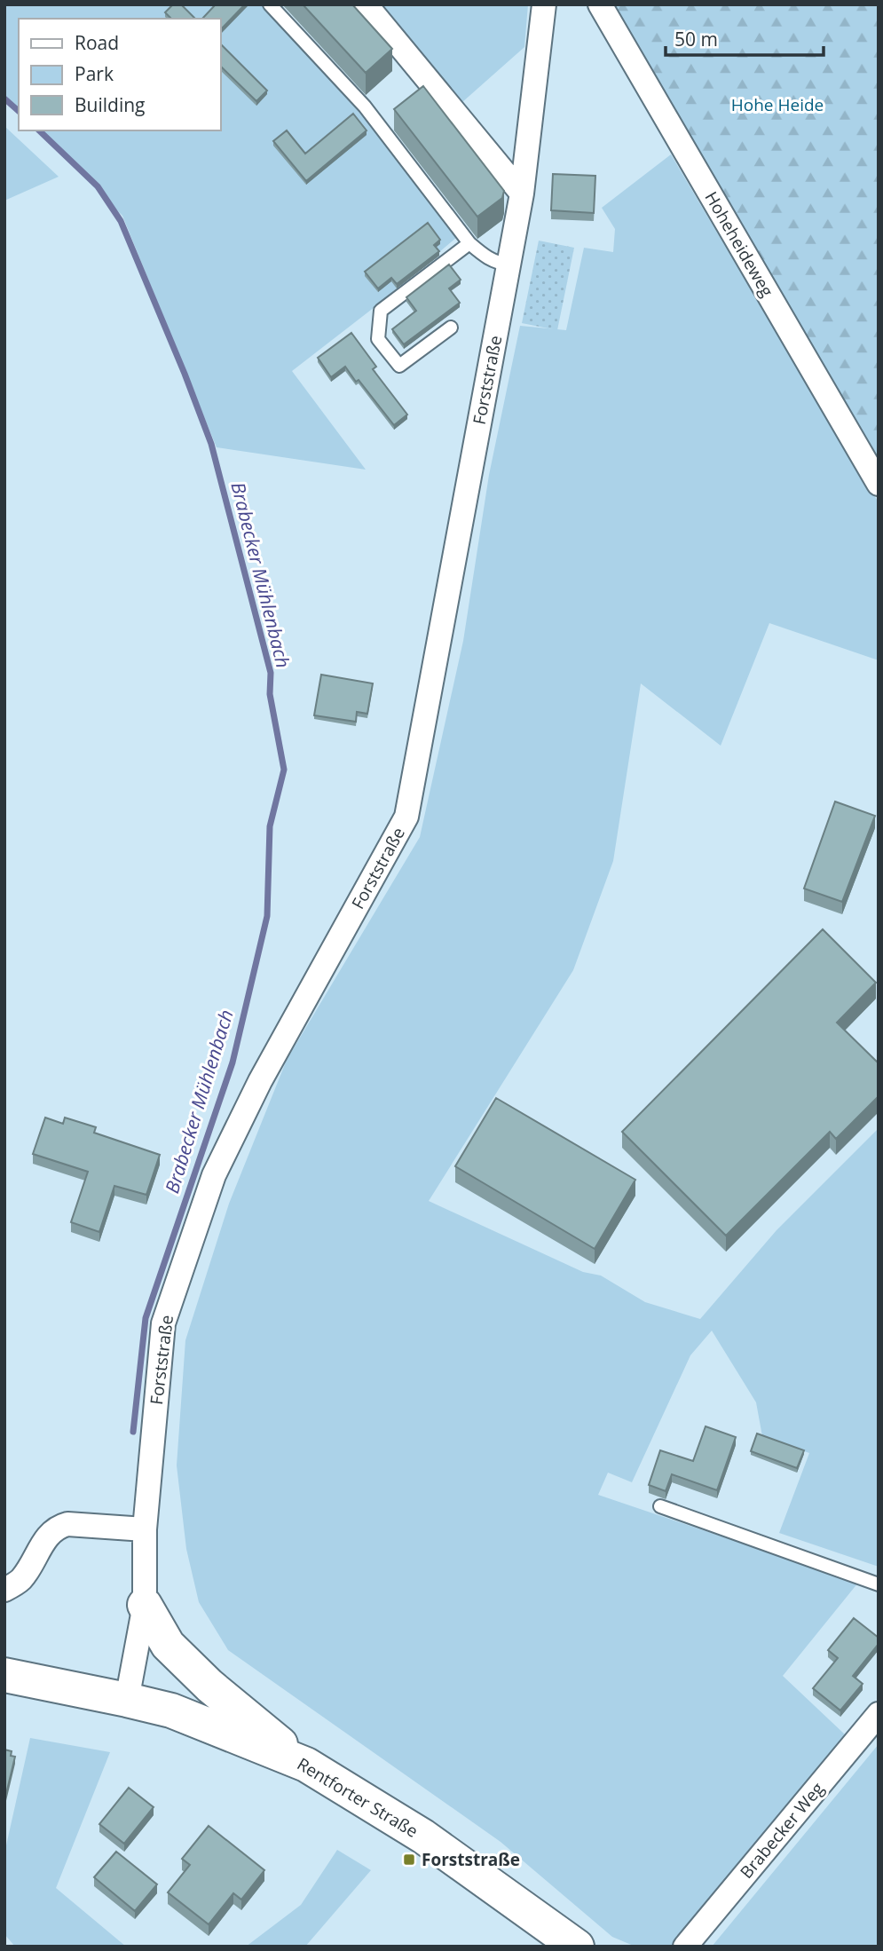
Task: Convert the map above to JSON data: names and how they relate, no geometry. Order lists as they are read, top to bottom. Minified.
{"streets":{"main road":["Rentforter Straße"],"street":["Hoheheideweg","Forststraße","Brabecker Weg"]},"crossings":[["Forststraße","Rentforter Straße"]],"water":["Brabecker Mühlenbach"],"parks":["Hohe Heide"],"places":{"transit":["Forststraße"]},"legend":["Road","Park","Building"],"scale_bar":"50 m"}
